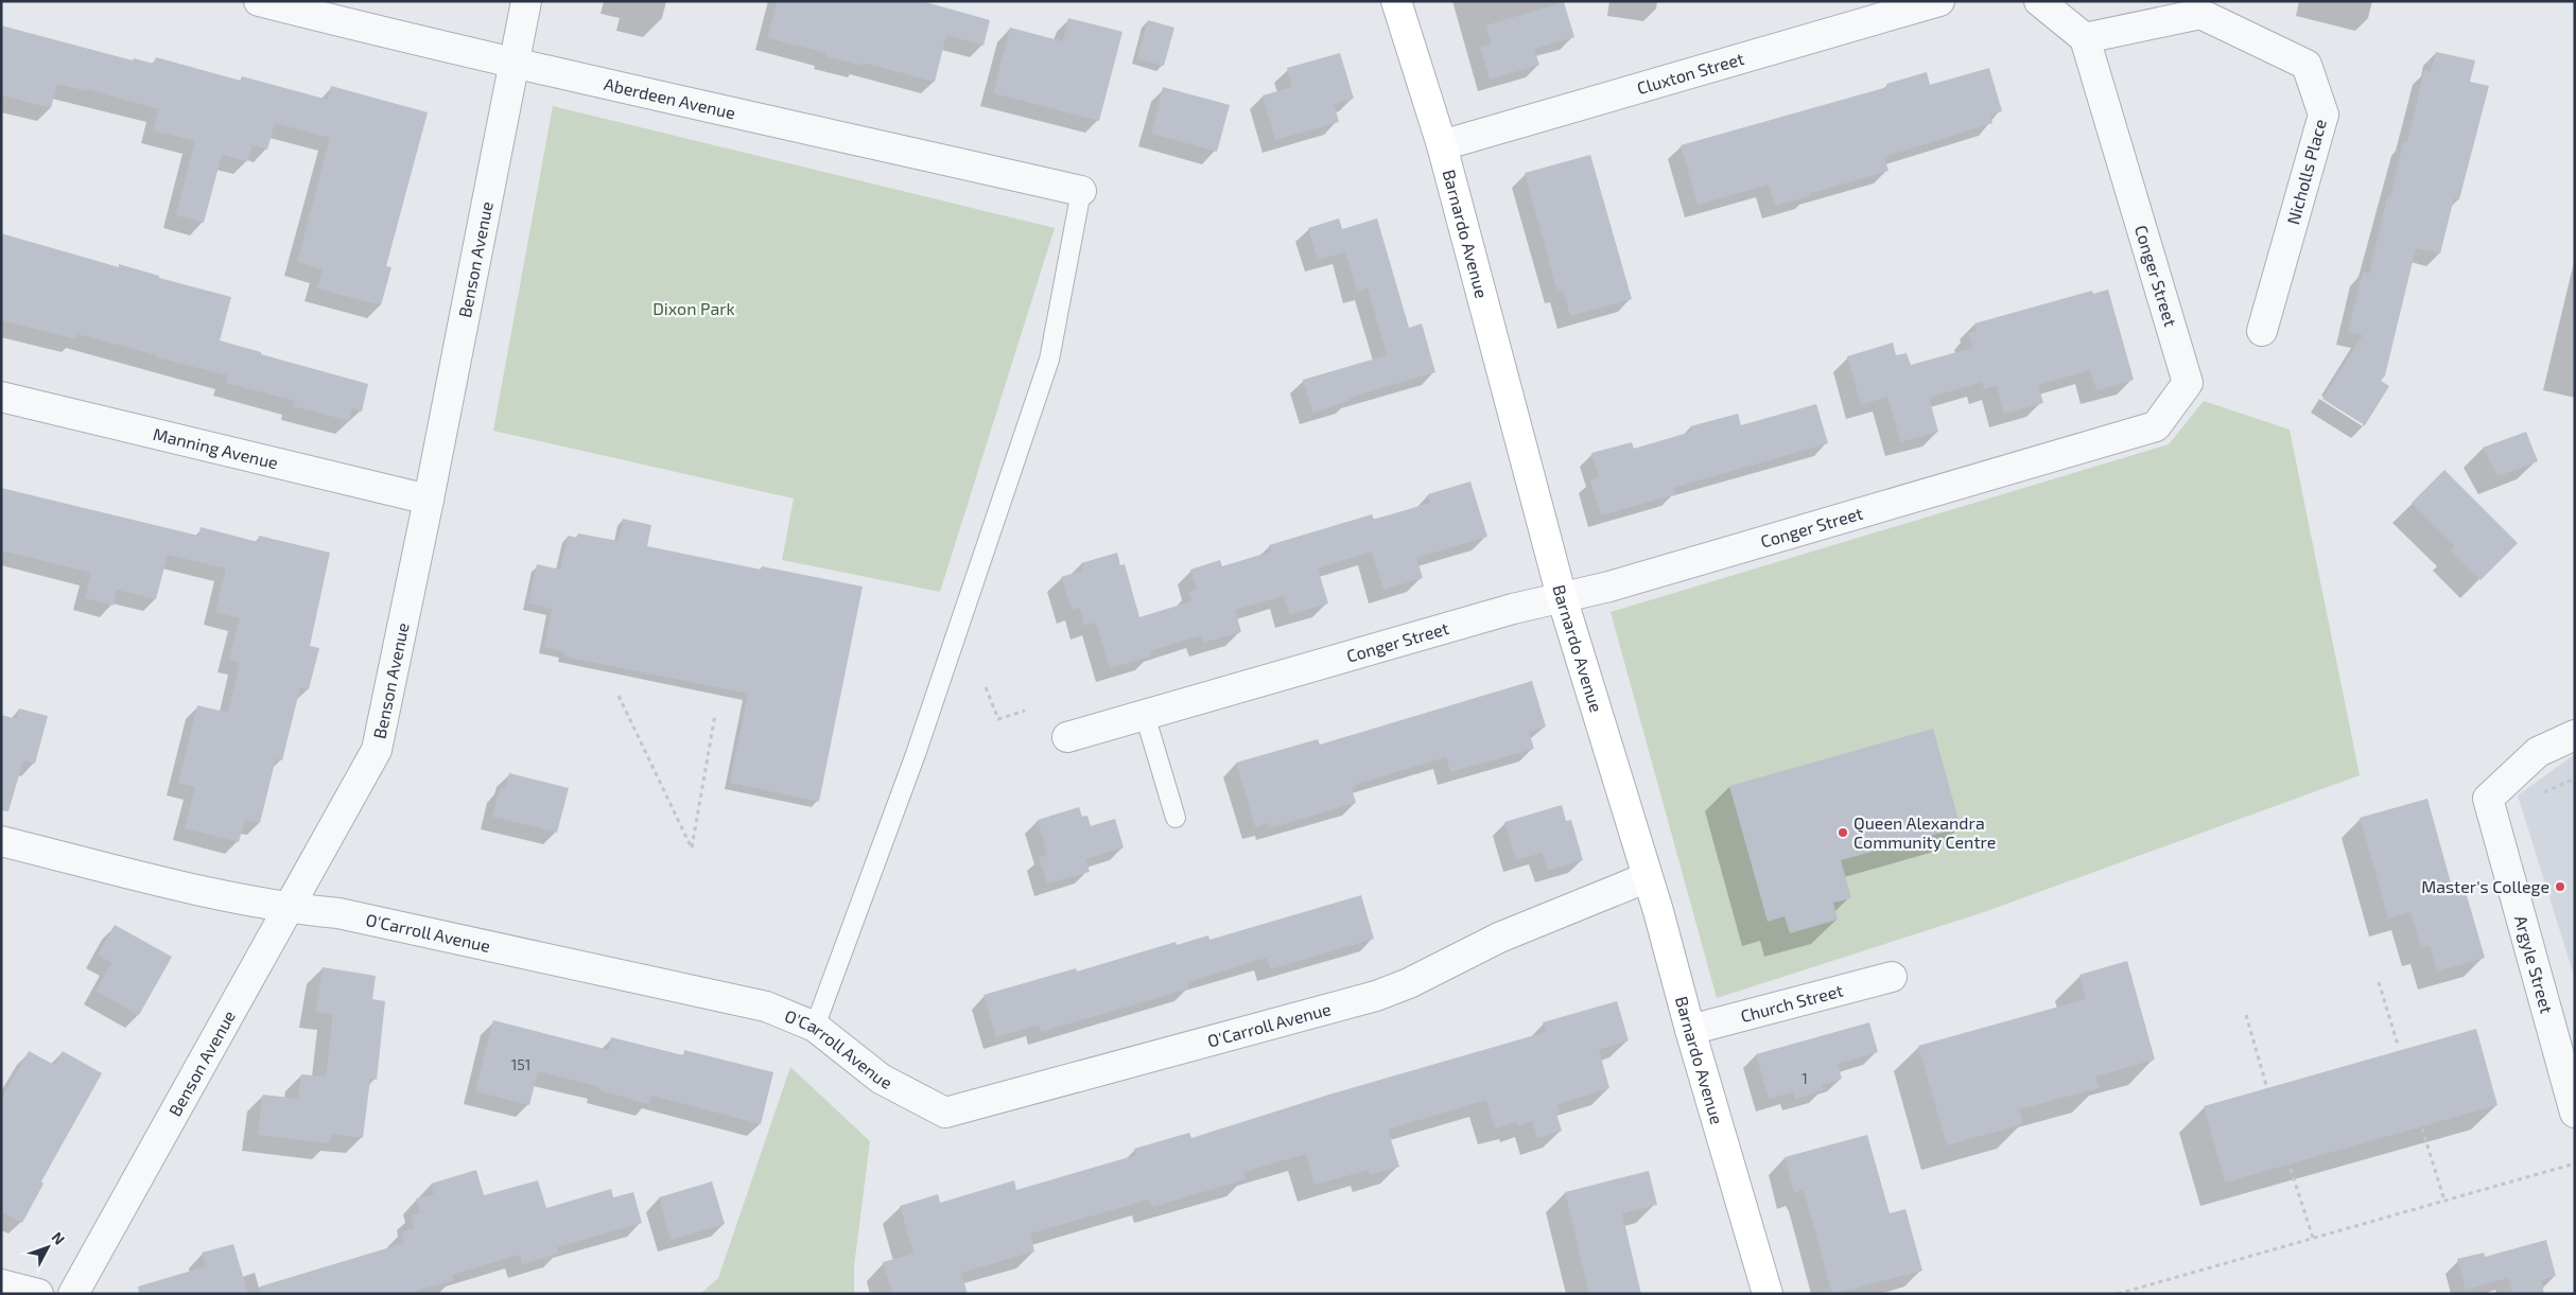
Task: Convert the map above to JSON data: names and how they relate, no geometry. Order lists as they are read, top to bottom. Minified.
{"streets":{"street":["Cluxton Street","Aberdeen Avenue","Nicholls Place","Barnardo Avenue","Benson Avenue","Conger Street","Manning Avenue","O'Carroll Avenue","Argyle Street","Church Street"]},"crossings":[["Cluxton Street","Barnardo Avenue"],["Aberdeen Avenue","Benson Avenue"],["Barnardo Avenue","Conger Street"],["Barnardo Avenue","O'Carroll Avenue"],["Barnardo Avenue","Church Street"],["Benson Avenue","Manning Avenue"],["Benson Avenue","O'Carroll Avenue"]],"parks":["Dixon Park"],"places":["Queen Alexandra Community Centre","Master's College"],"house_numbers":["151","1"],"north":"top right"}
